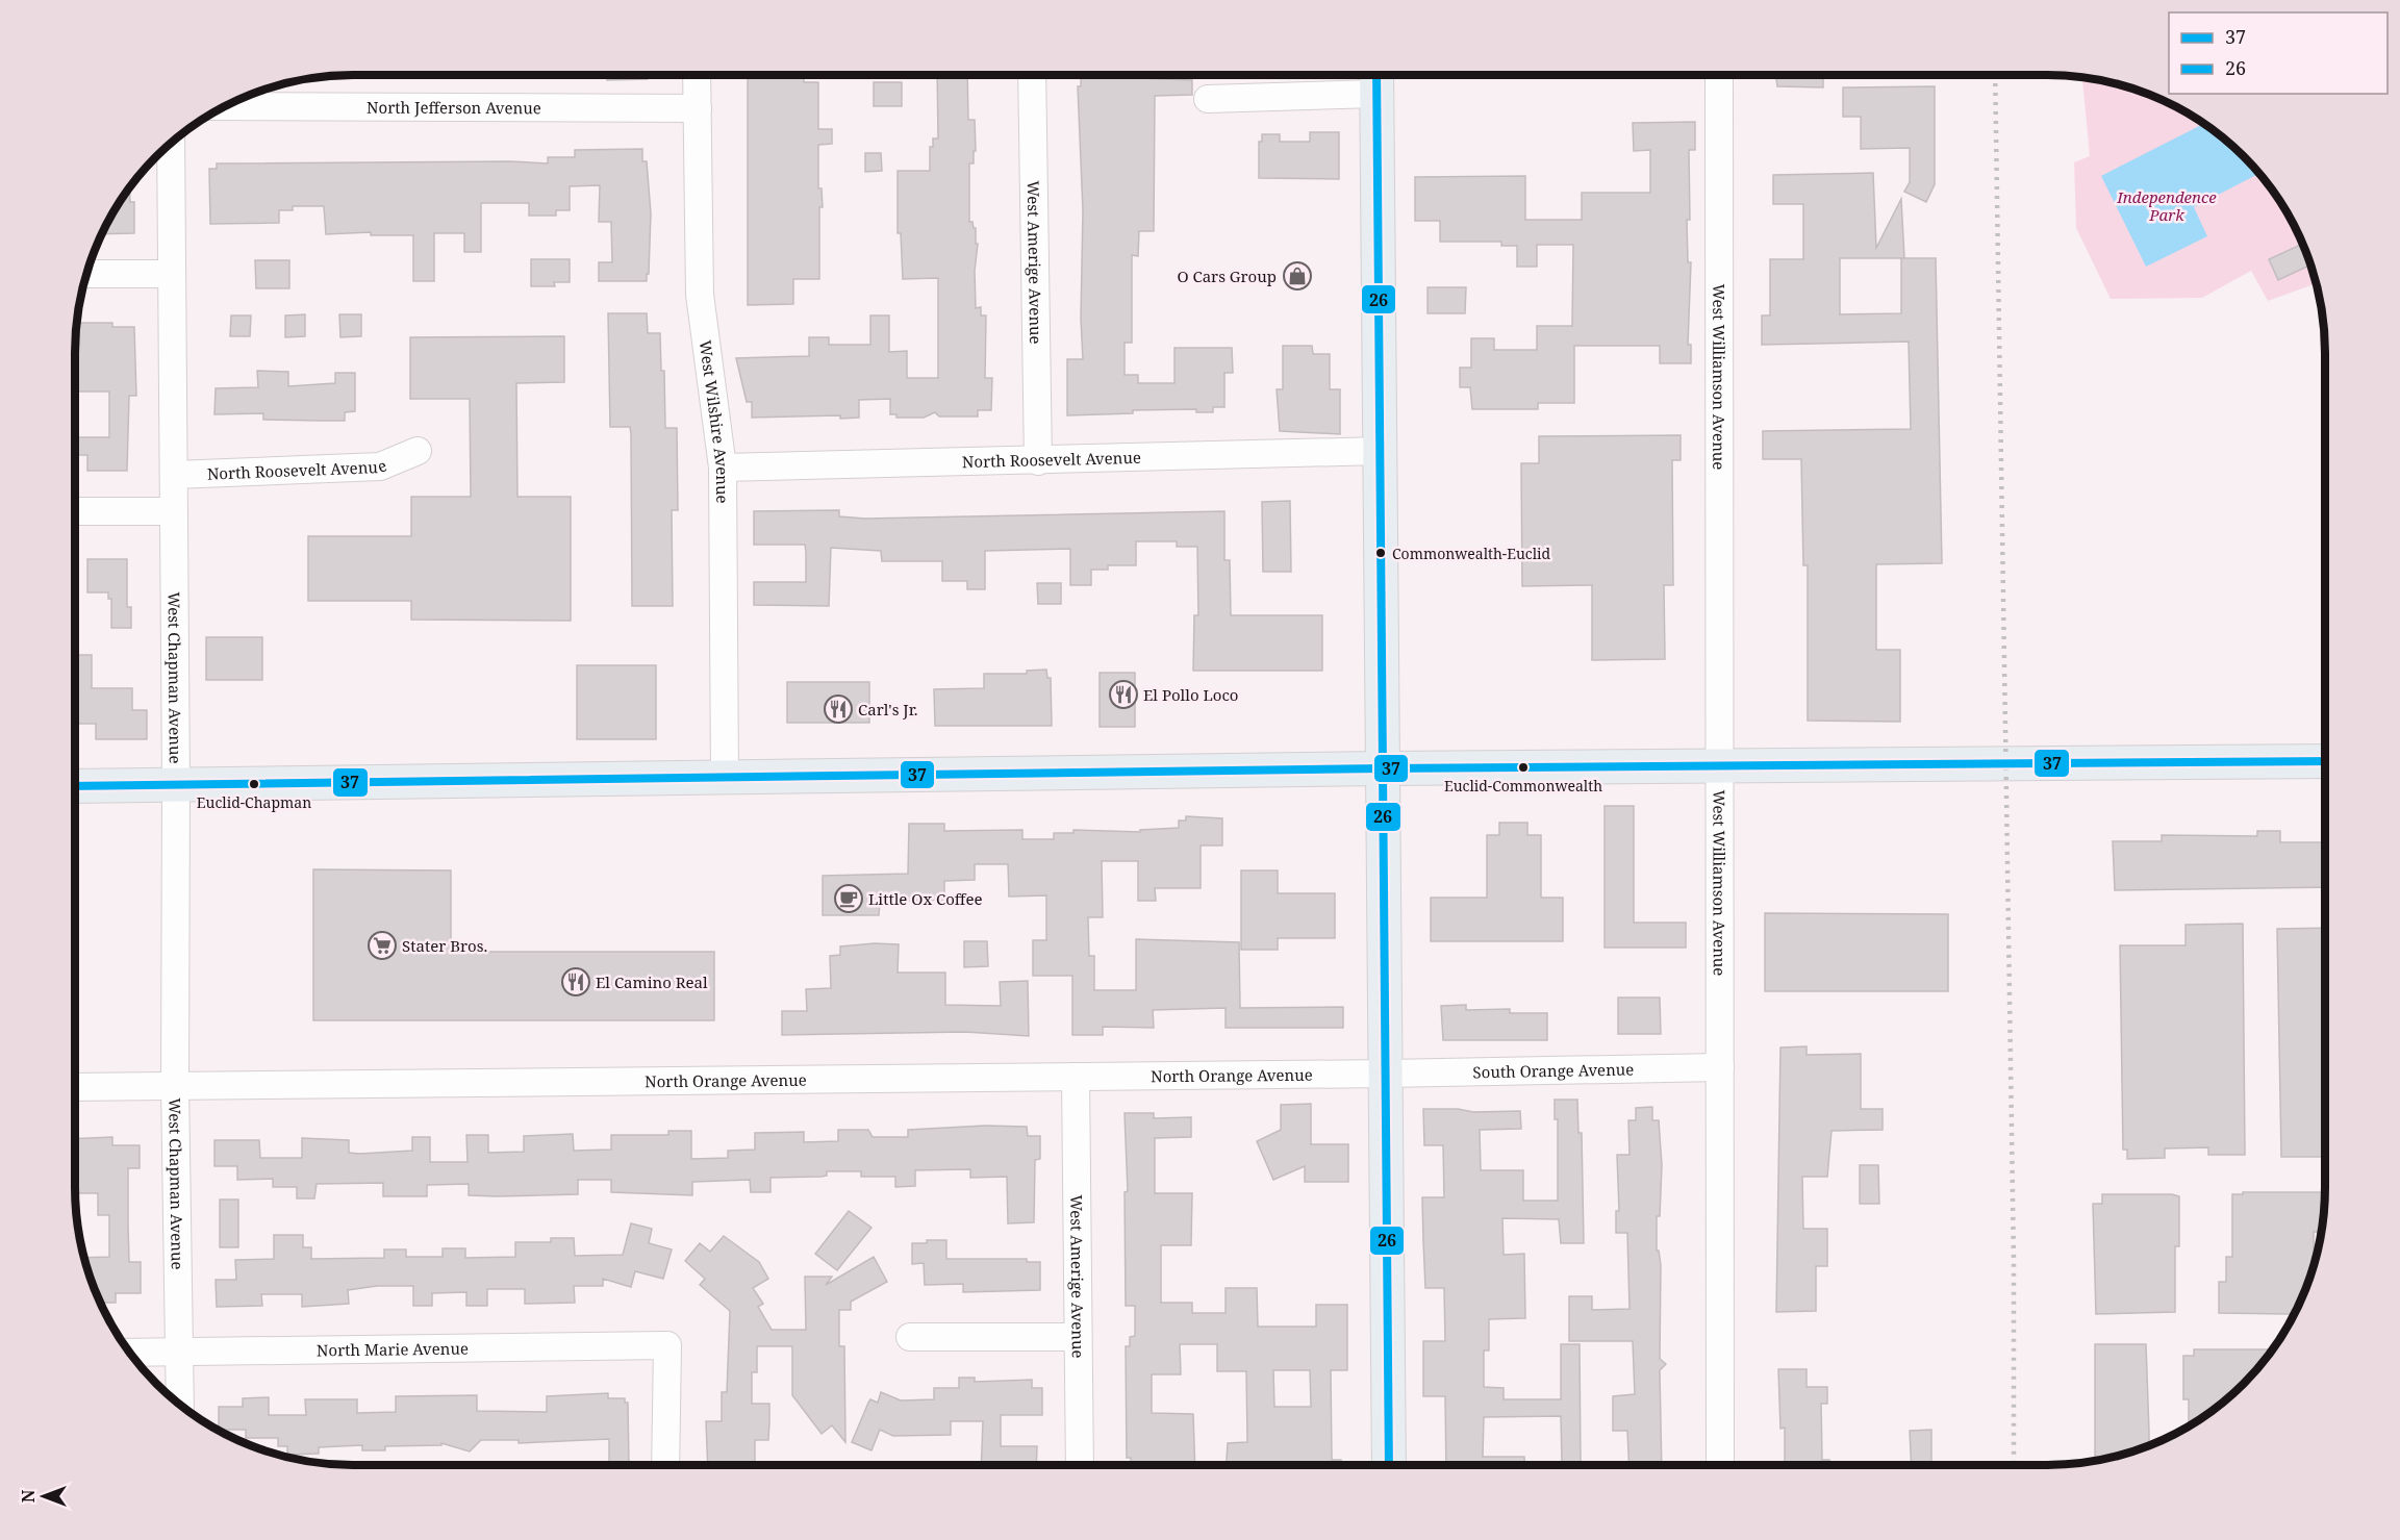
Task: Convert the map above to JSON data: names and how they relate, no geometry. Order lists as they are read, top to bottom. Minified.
{"streets":{"street":["North Jefferson Avenue","West Amerige Avenue","West Williamson Avenue","West Wilshire Avenue","North Roosevelt Avenue","West Chapman Avenue","South Orange Avenue","North Orange Avenue","North Marie Avenue"]},"crossings":[["North Jefferson Avenue","West Wilshire Avenue"],["West Amerige Avenue","North Roosevelt Avenue"],["West Amerige Avenue","North Orange Avenue"],["West Williamson Avenue","South Orange Avenue"],["West Wilshire Avenue","North Roosevelt Avenue"],["North Roosevelt Avenue","West Chapman Avenue"],["West Chapman Avenue","North Orange Avenue"],["West Chapman Avenue","North Marie Avenue"],["South Orange Avenue","North Orange Avenue"]],"parks":["Independence Park"],"places":{"shop":["O Cars Group"],"other":["Commonwealth-Euclid","Euclid-Commonwealth","Euclid-Chapman"],"restaurant":["El Pollo Loco","Carl's Jr.","El Camino Real"],"cafe":["Little Ox Coffee"],"supermarket":["Stater Bros."]},"lines":["transit line 26","transit line 37"],"legend":["37","26"],"north":"left"}
